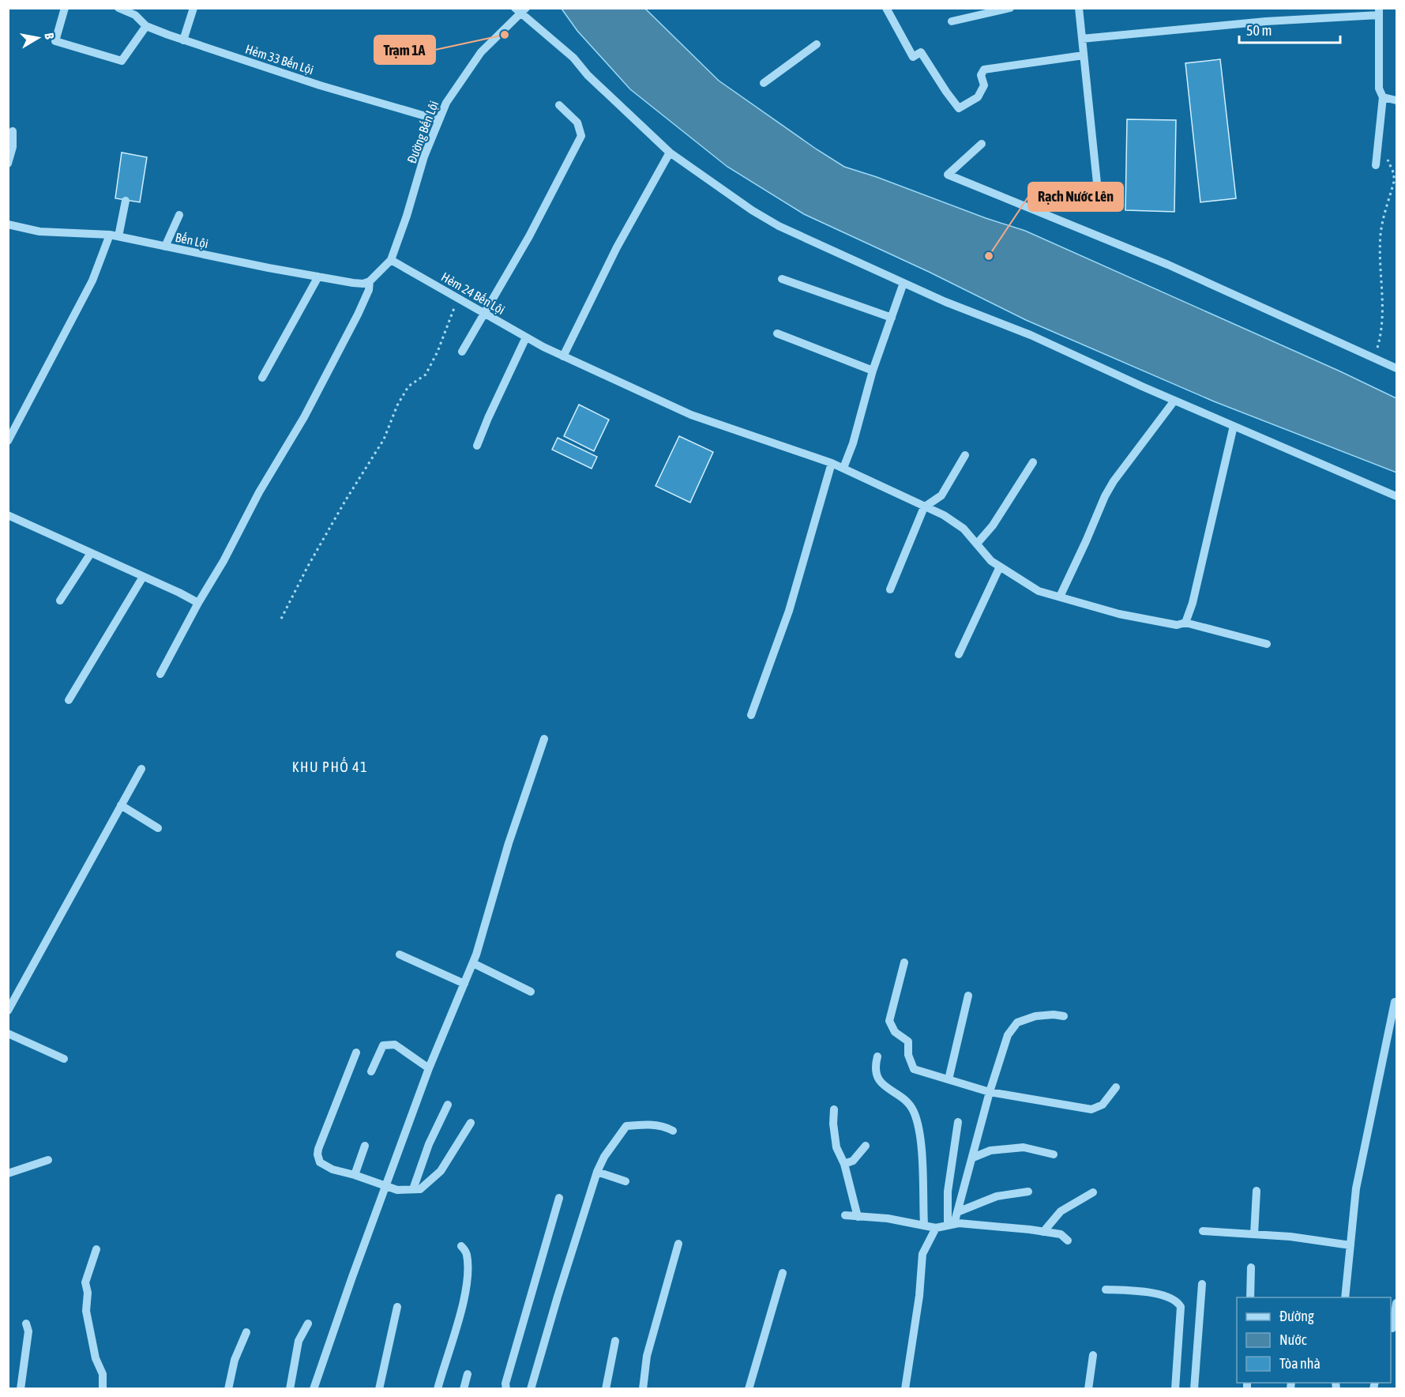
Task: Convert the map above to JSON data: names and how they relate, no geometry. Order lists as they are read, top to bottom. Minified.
{"streets":{"street":["Hẻm 33 Bến Lội","Đường Bến Lội","Bến Lội","Hẻm 24 Bến Lội"]},"crossings":[["Hẻm 33 Bến Lội","Đường Bến Lội"],["Đường Bến Lội","Bến Lội"],["Đường Bến Lội","Hẻm 24 Bến Lội"]],"districts":["KHU PHỐ 41"],"places":["Trạm 1A","Rạch Nước Lên"],"legend":["Đường","Nước","Tòa nhà"],"scale_bar":"50 m","north":"right"}
